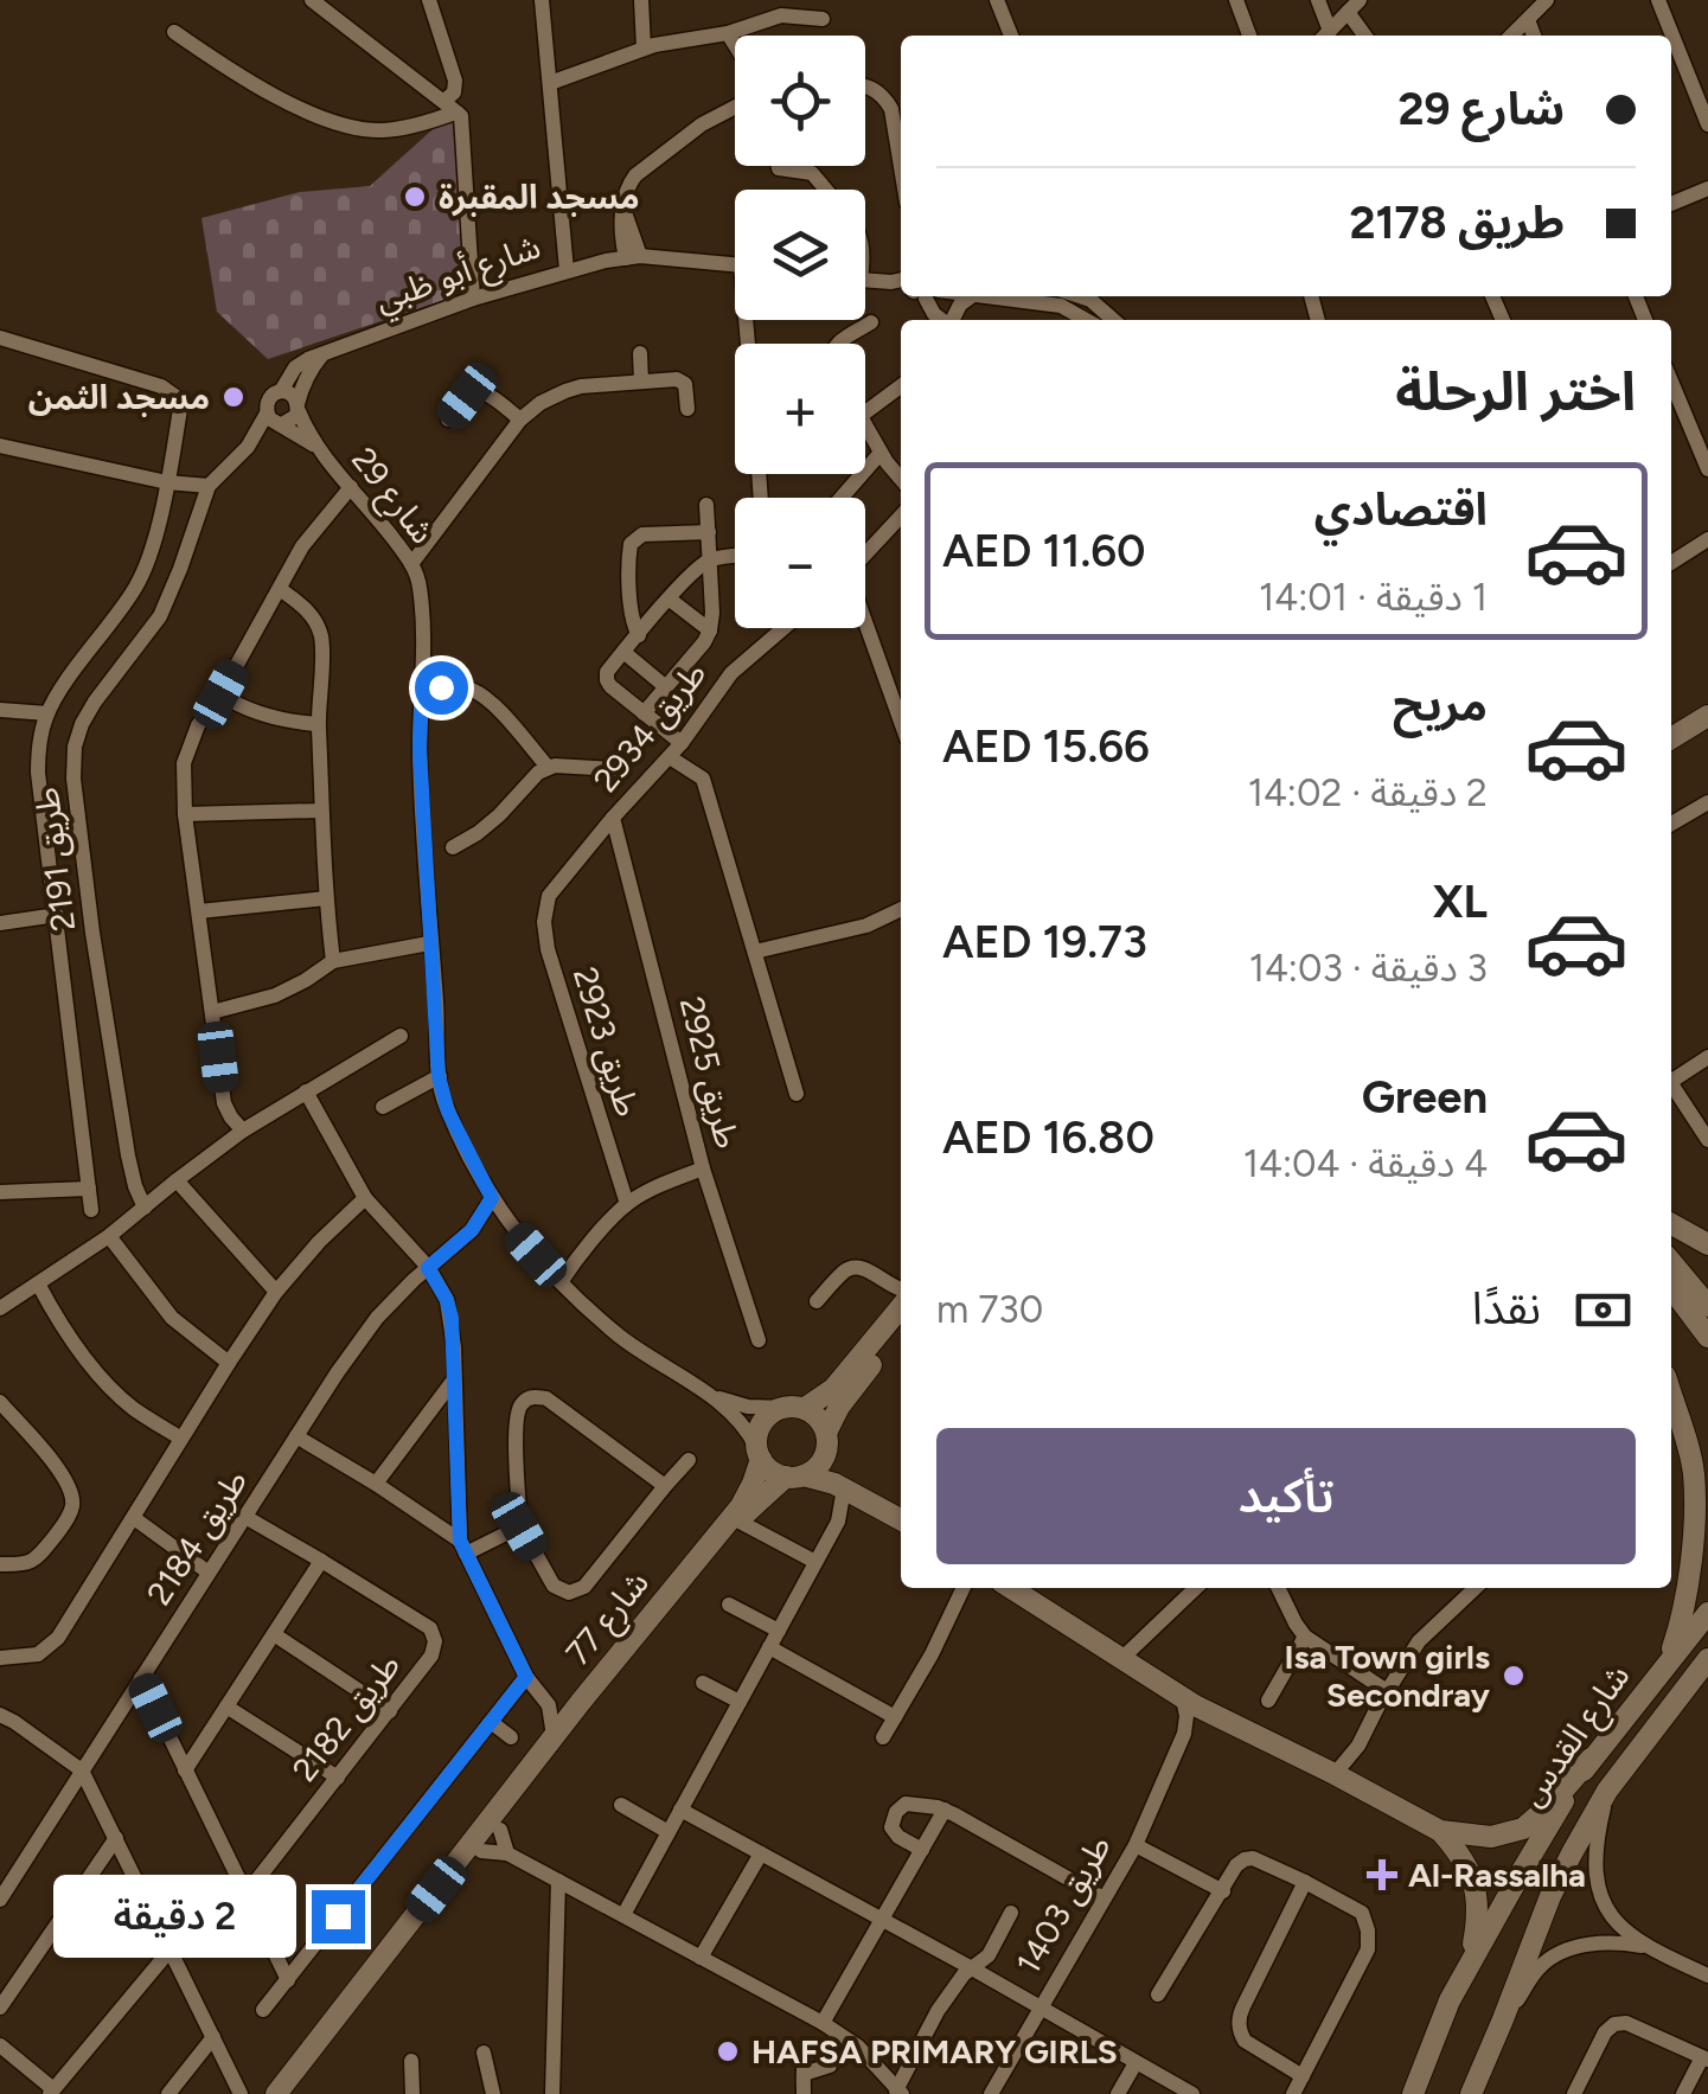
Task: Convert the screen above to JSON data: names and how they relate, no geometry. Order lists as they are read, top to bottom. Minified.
{"streets":{"street":["شارع أبو ظبي","شارع 29","طريق 2934","طريق 2191","طريق 2923","طريق 2925","طريق 2184","شارع 77","طريق 2182","شارع القدس","طريق 1403"]},"crossings":[["شارع أبو ظبي","شارع 29"],["شارع أبو ظبي","طريق 2191"],["شارع 29","طريق 2191"],["شارع 29","طريق 2184"],["شارع 29","شارع 77"],["طريق 2934","طريق 2923"],["طريق 2934","طريق 2925"],["طريق 2184","طريق 2182"]],"places":{"other":["مسجد المقبرة","مسجد الثمن","Isa Town girls Secondray","HAFSA PRIMARY GIRLS"],"health":["Al-Rassalha"]},"page":{"map_buttons":["+","−"],"banner":["شارع 29","طريق 2178"],"heading":"اختر الرحلة","list":[{"name":"اقتصادي","note":"1 دقيقة · 14:01","value":"AED 11.60"},{"name":"مريح","note":"2 دقيقة · 14:02","value":"AED 15.66"},{"name":"XL","note":"3 دقيقة · 14:03","value":"AED 19.73"},{"name":"Green","note":"4 دقيقة · 14:04","value":"AED 16.80"}],"pay":["نقدًا","730 m"],"buttons":"تأكيد","bubble":"2 دقيقة"}}
